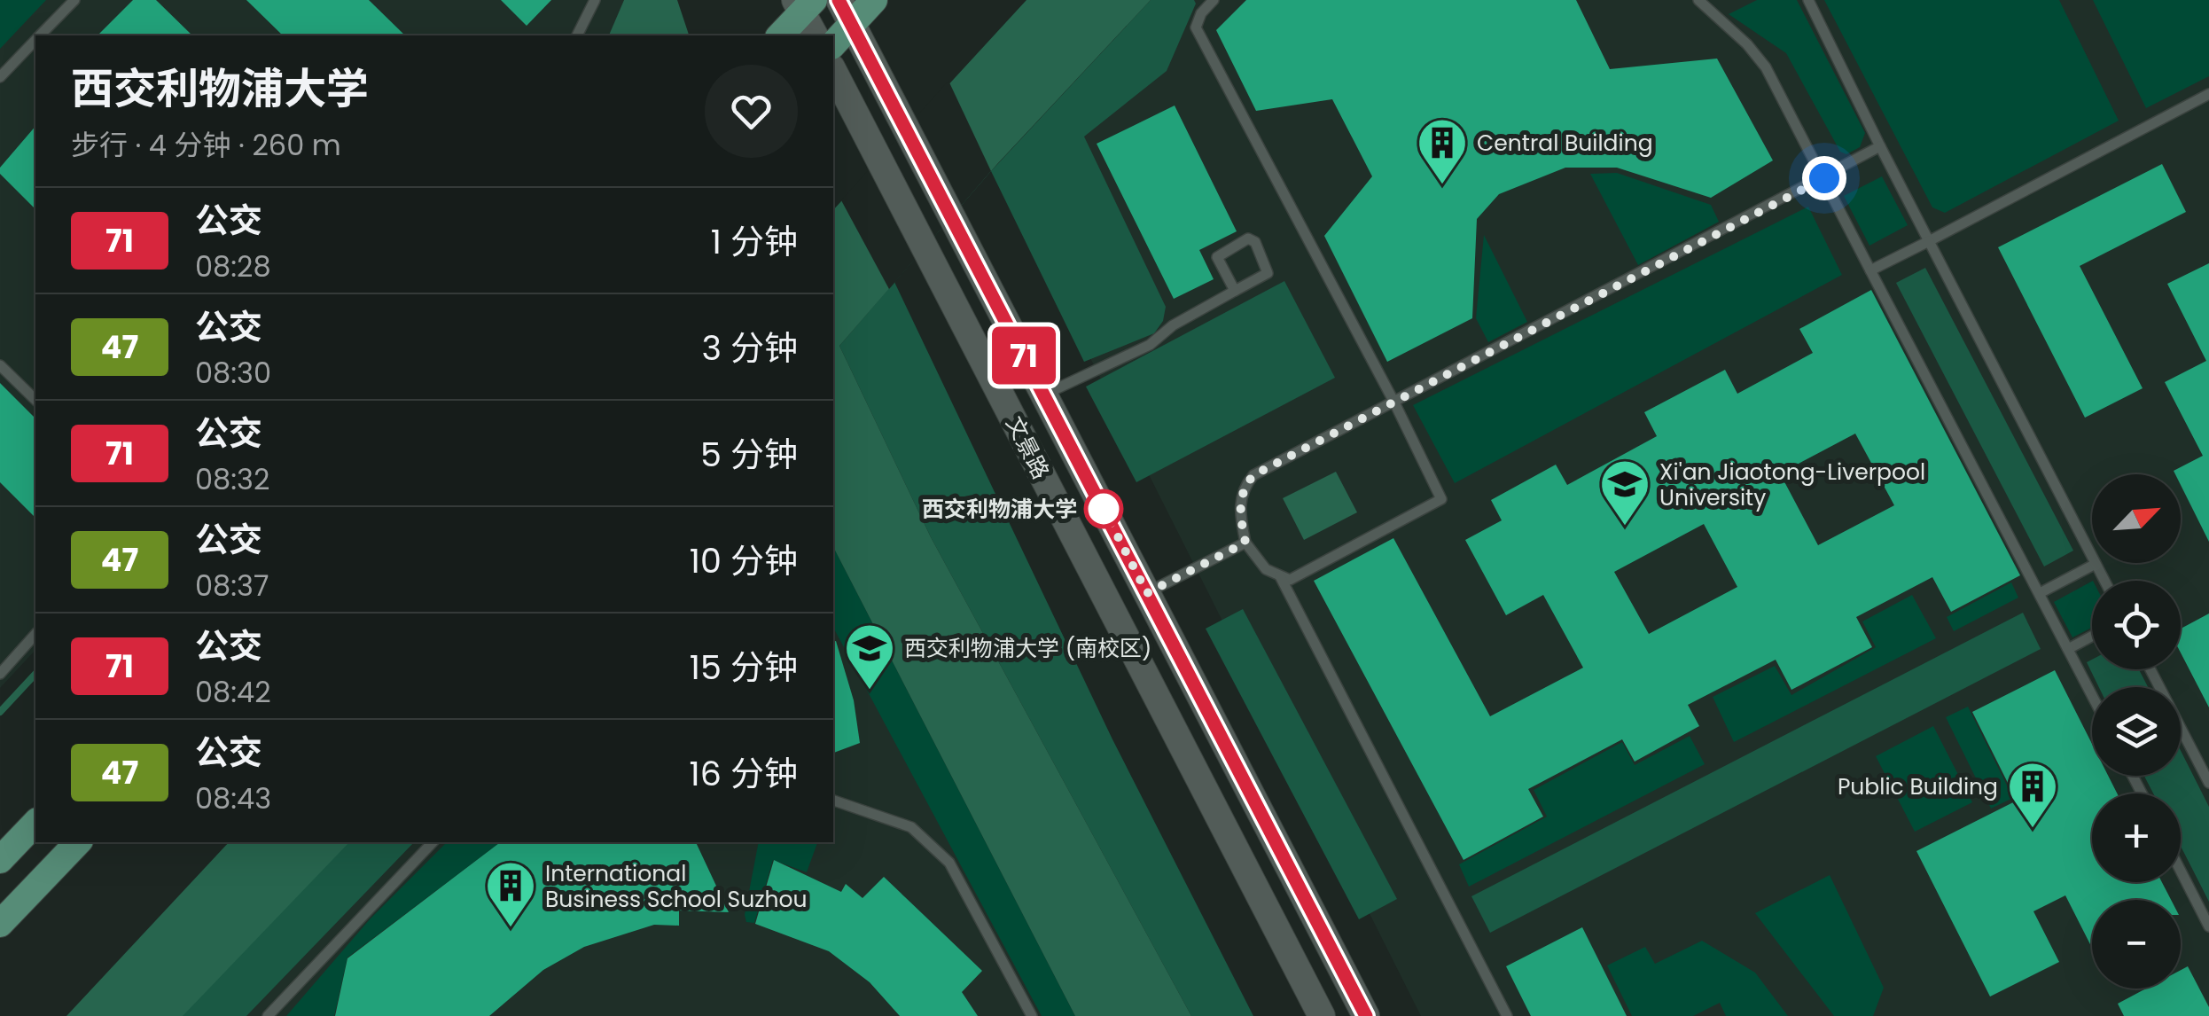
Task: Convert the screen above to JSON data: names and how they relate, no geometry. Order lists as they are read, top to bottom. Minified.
{"streets":{"main road":["文景路"]},"places":{"building":["Central Building","Public Building","International Business School Suzhou"],"other":["西交利物浦大学"],"school or university":["Xi'an Jiaotong-Liverpool University","西交利物浦大学 (南校区)"]},"lines":["bus line 71"],"north":"top right","page":{"on_map":"71","heading":["西交利物浦大学","步行 · 4 分钟 · 260 m"],"list":[{"mark":"71","name":"公交","note":"08:28","value":"1 分钟"},{"mark":"47","name":"公交","note":"08:30","value":"3 分钟"},{"mark":"71","name":"公交","note":"08:32","value":"5 分钟"},{"mark":"47","name":"公交","note":"08:37","value":"10 分钟"},{"mark":"71","name":"公交","note":"08:42","value":"15 分钟"},{"mark":"47","name":"公交","note":"08:43","value":"16 分钟"}],"map_buttons":["+","−"]}}
